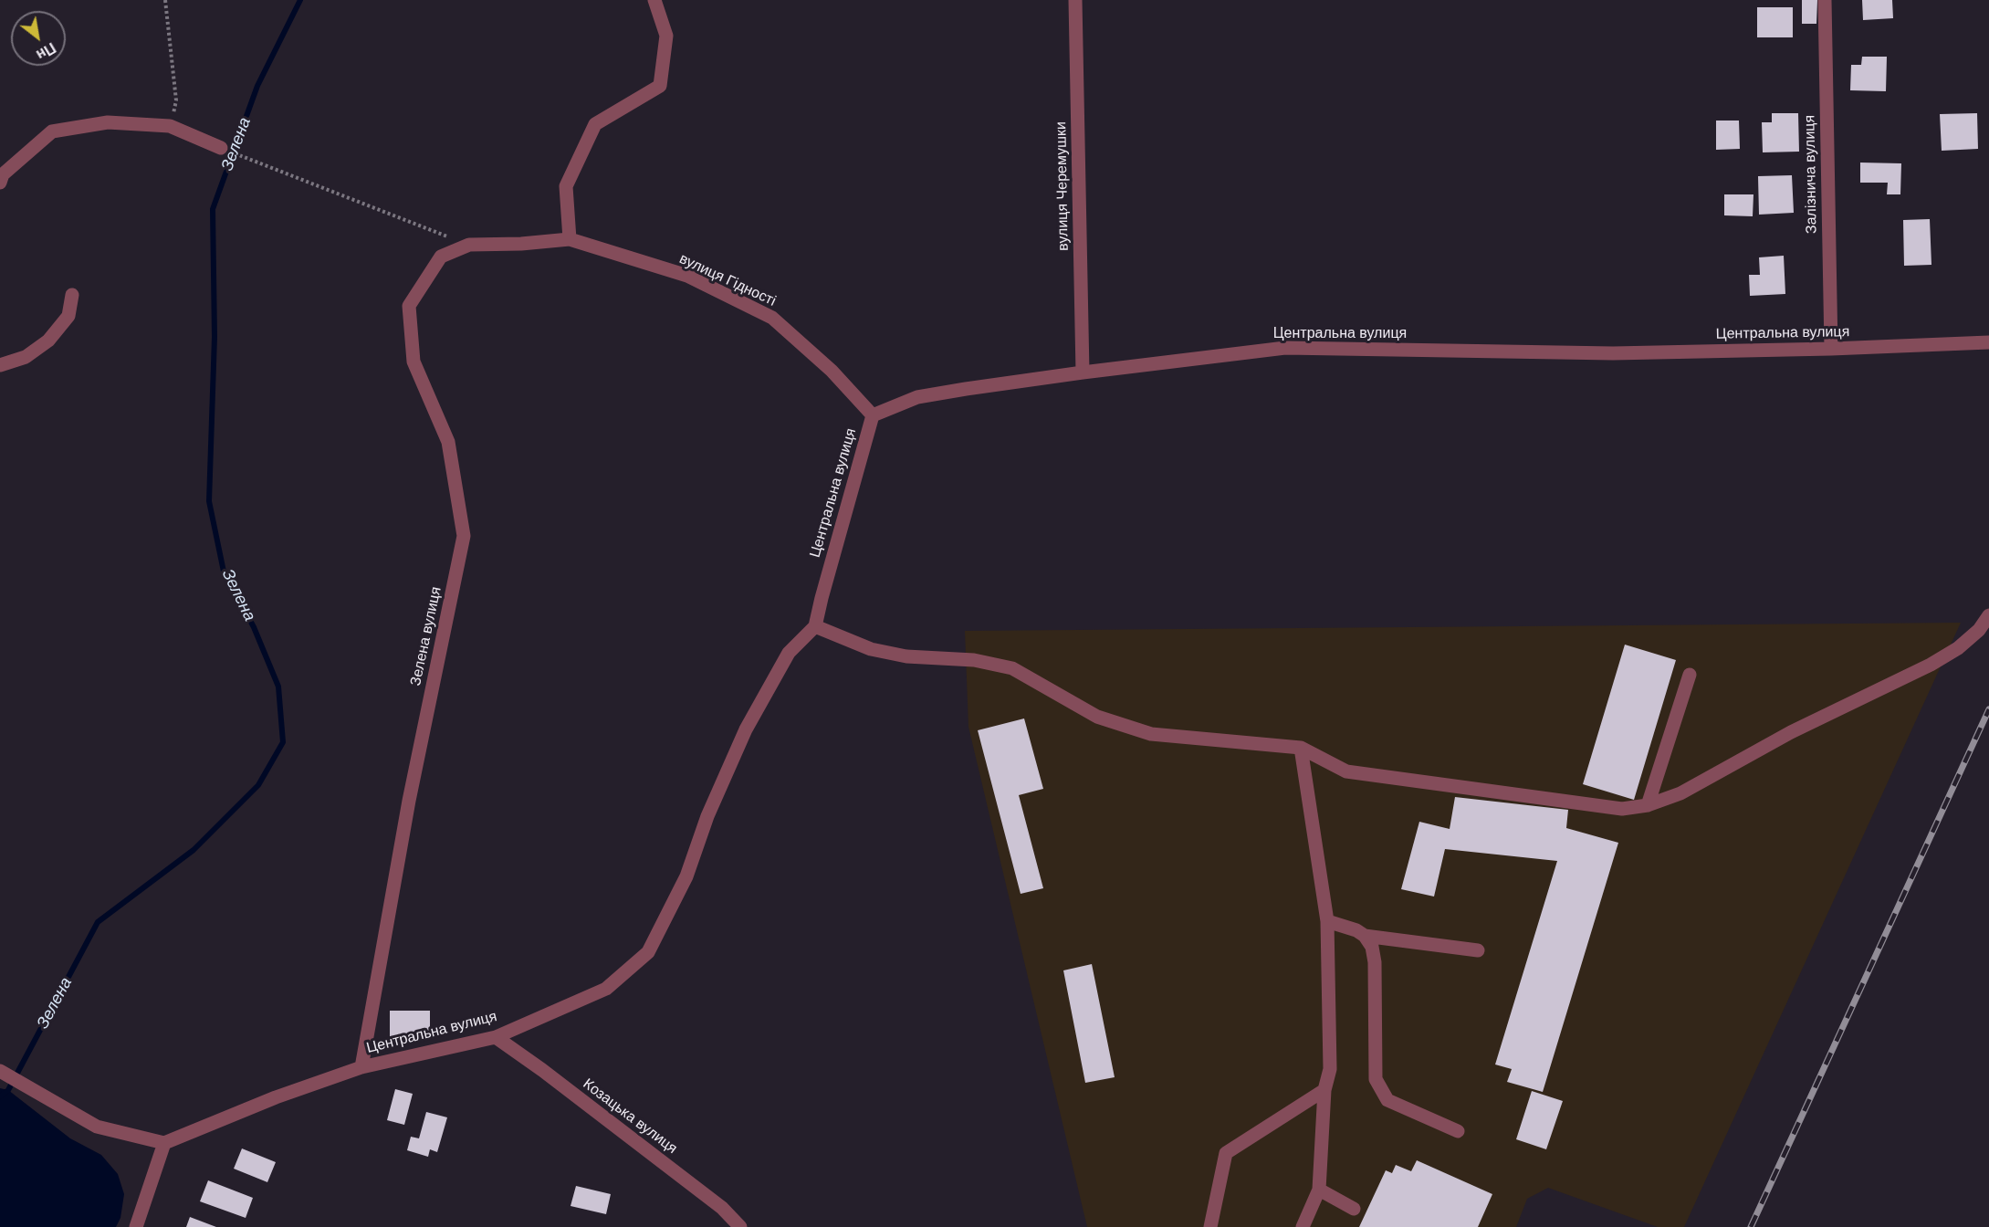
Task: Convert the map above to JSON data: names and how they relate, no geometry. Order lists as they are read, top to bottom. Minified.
{"streets":{"street":["Залізнича вулиця","вулиця Черемушки","вулиця Гідності","Центральна вулиця","Зелена вулиця","Козацька вулиця"]},"crossings":[["Залізнича вулиця","Центральна вулиця"],["вулиця Черемушки","Центральна вулиця"],["вулиця Гідності","Центральна вулиця"],["вулиця Гідності","Зелена вулиця"],["Центральна вулиця","Зелена вулиця"],["Центральна вулиця","Козацька вулиця"]],"water":["Зелена"],"north":"bottom right"}
